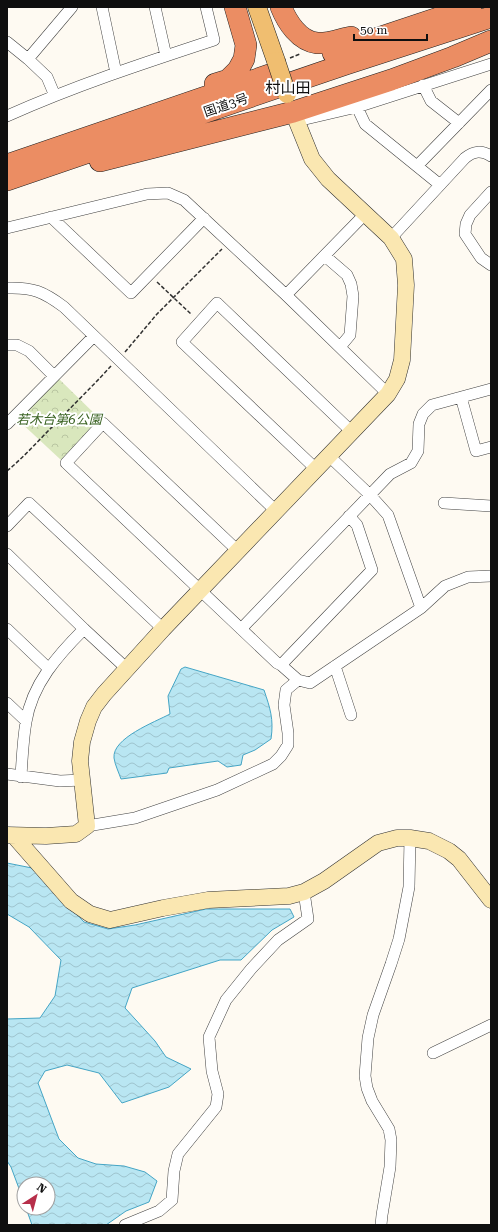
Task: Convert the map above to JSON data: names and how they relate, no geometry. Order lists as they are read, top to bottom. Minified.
{"streets":{"highway":["国道3号"]},"districts":["村山田"],"parks":["若木台第6公園"],"scale_bar":"50 m","north":"top right"}
